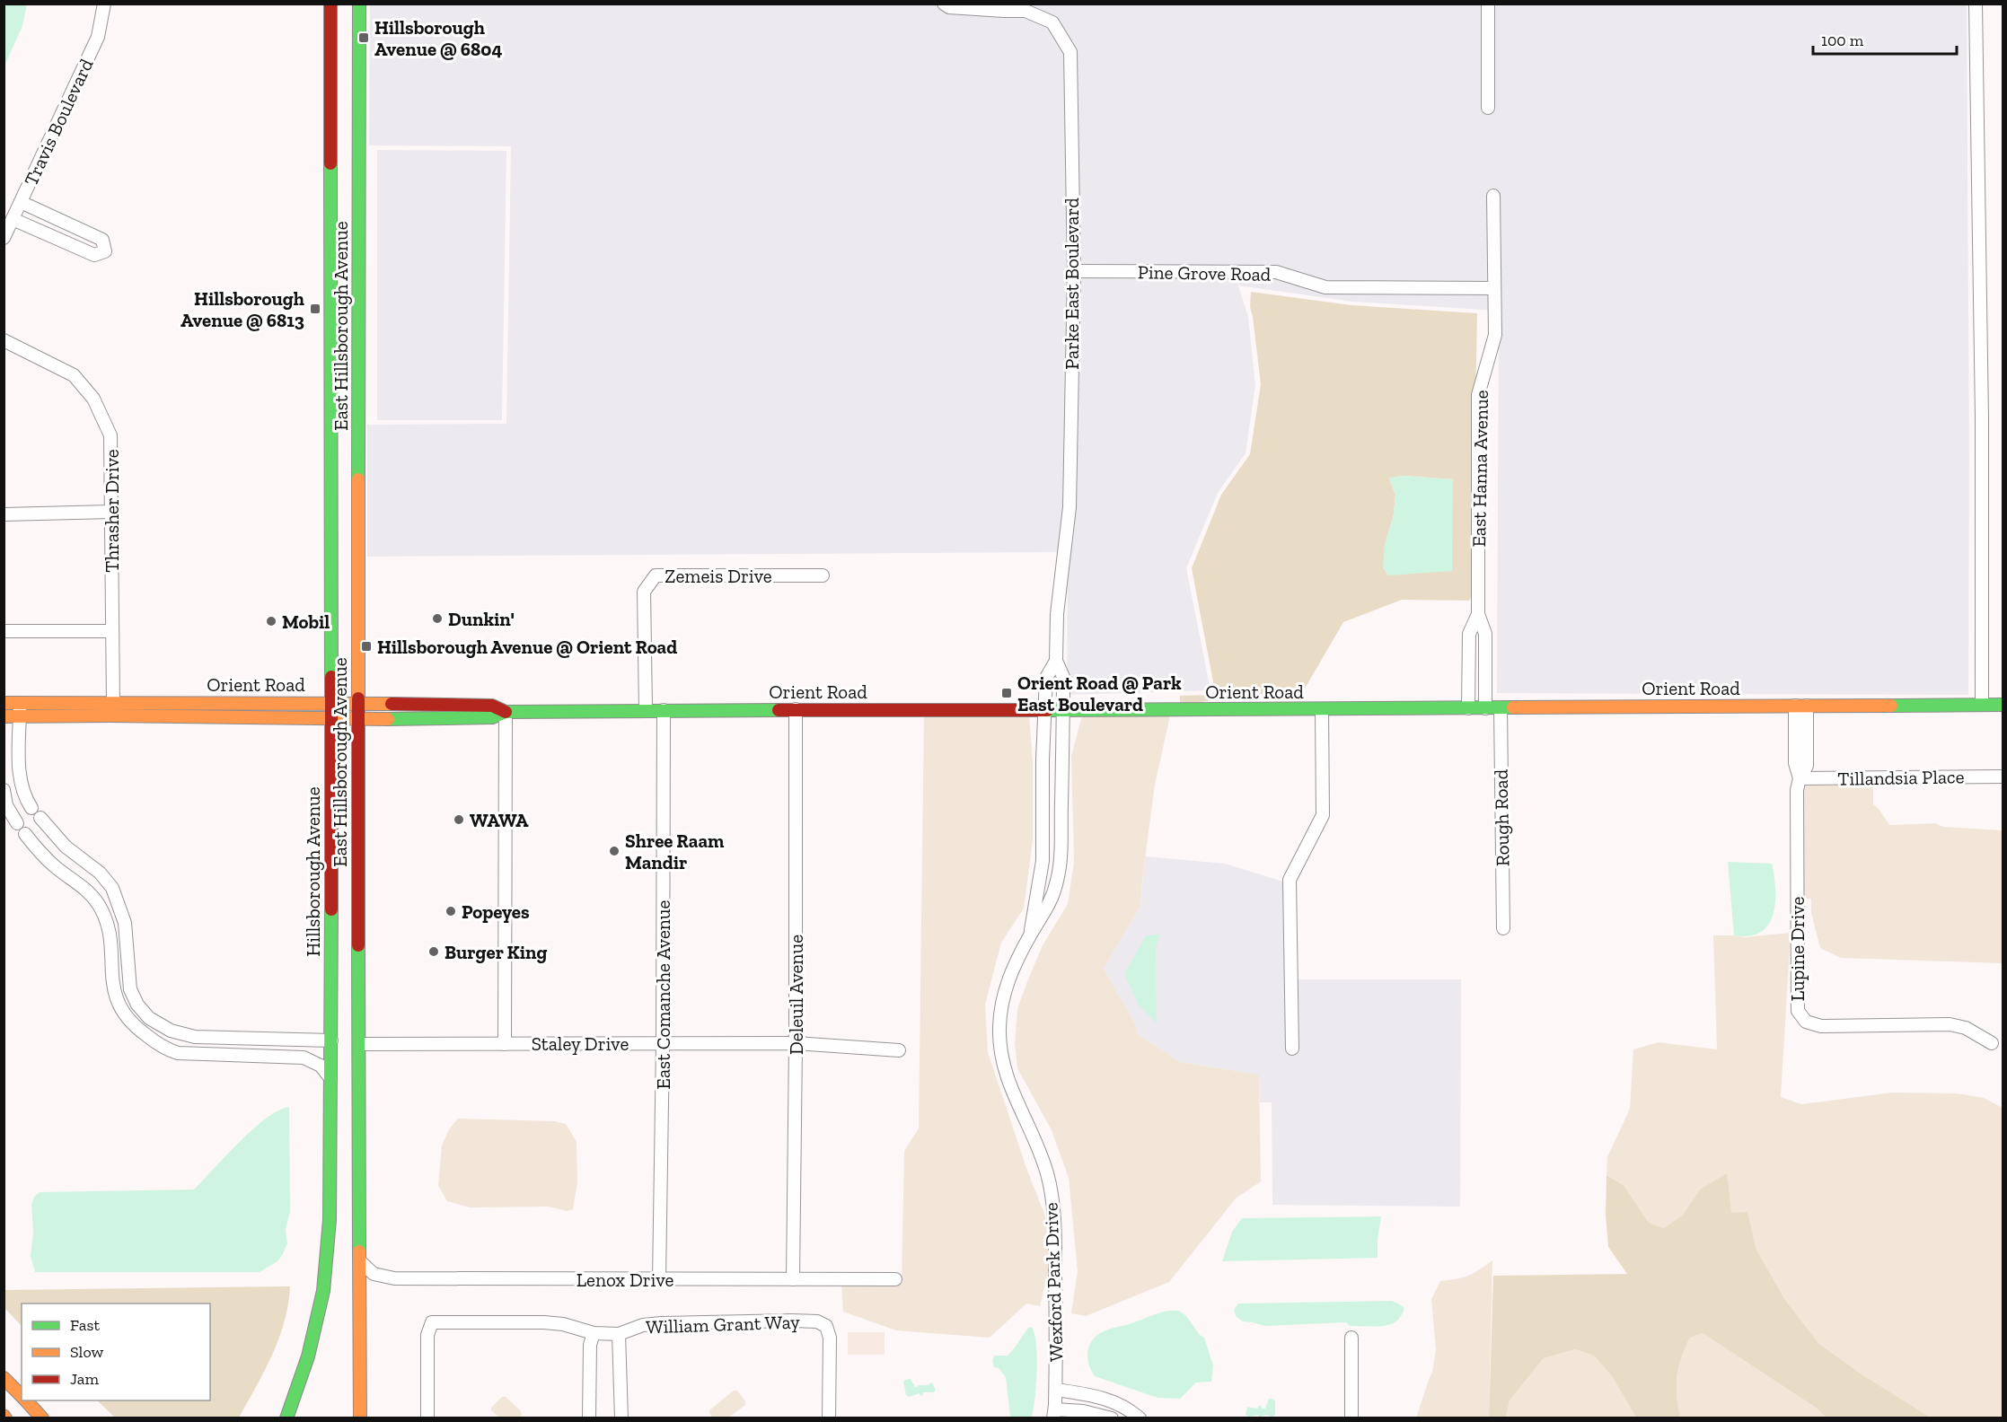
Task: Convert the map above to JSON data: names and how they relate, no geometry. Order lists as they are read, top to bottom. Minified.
{"streets":{"main road":["East Hillsborough Avenue","Orient Road","Hillsborough Avenue"],"street":["Travis Boulevard","Pine Grove Road","Parke East Boulevard","East Hanna Avenue","Thrasher Drive","Zemeis Drive","Tillandsia Place","Rough Road","Lupine Drive","East Comanche Avenue","Deleuil Avenue","Staley Drive","Lenox Drive","Wexford Park Drive","William Grant Way"]},"crossings":[["Pine Grove Road","Parke East Boulevard"],["Pine Grove Road","East Hanna Avenue"],["Parke East Boulevard","Orient Road"],["Parke East Boulevard","Wexford Park Drive"],["East Hillsborough Avenue","Orient Road"],["East Hillsborough Avenue","Hillsborough Avenue"],["East Hillsborough Avenue","Staley Drive"],["East Hillsborough Avenue","Lenox Drive"],["East Hanna Avenue","Orient Road"],["Thrasher Drive","Orient Road"],["Zemeis Drive","Orient Road"],["Orient Road","Rough Road"],["Orient Road","Hillsborough Avenue"],["Orient Road","Lupine Drive"],["Orient Road","East Comanche Avenue"],["Orient Road","Deleuil Avenue"],["Orient Road","Wexford Park Drive"],["Tillandsia Place","Lupine Drive"],["East Comanche Avenue","Staley Drive"],["East Comanche Avenue","Lenox Drive"],["Deleuil Avenue","Staley Drive"],["Deleuil Avenue","Lenox Drive"]],"places":{"transit":["Hillsborough Avenue @ 6804","Hillsborough Avenue @ 6813","Hillsborough Avenue @ Orient Road","Orient Road @ Park East Boulevard"],"other":["Dunkin'","Mobil","WAWA","Shree Raam Mandir","Popeyes","Burger King"]},"legend":["Fast","Slow","Jam"],"scale_bar":"100 m"}
